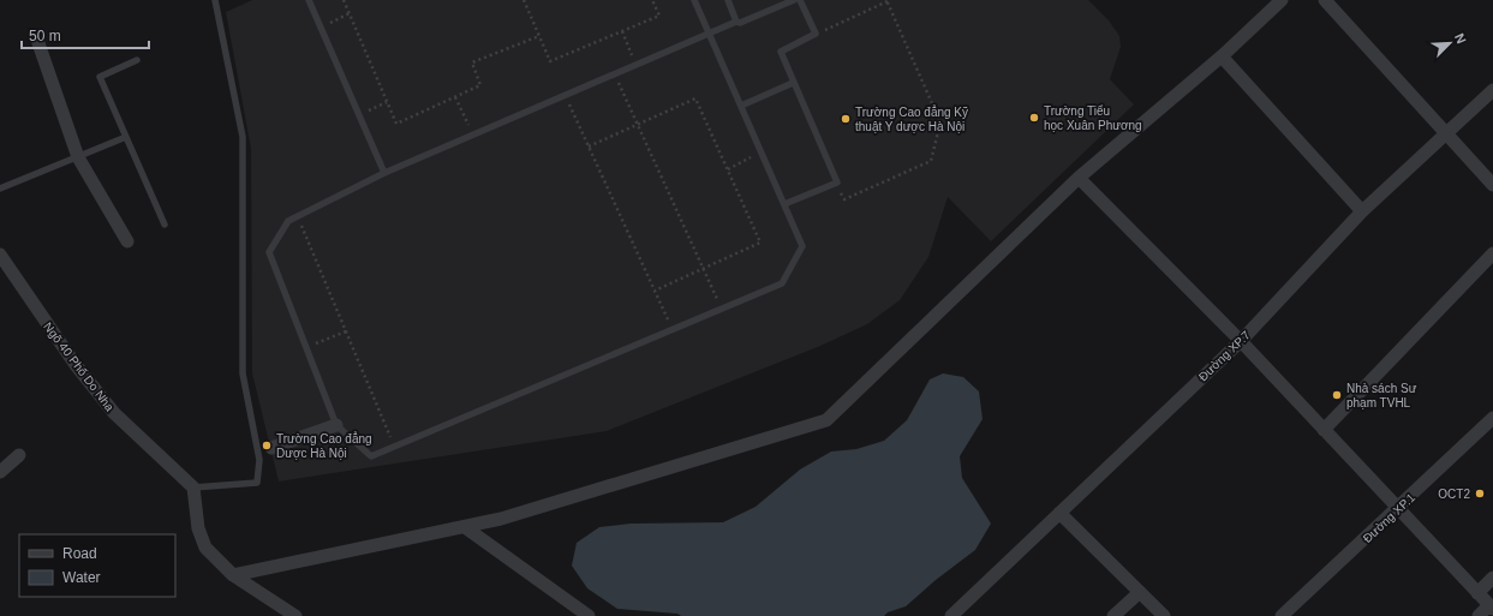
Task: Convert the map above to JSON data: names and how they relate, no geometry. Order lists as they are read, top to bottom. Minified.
{"streets":{"street":["Đường XP.7","Ngõ 40 Phố Do Nha","Đường XP.1"]},"places":["Trường Tiểu học Xuân Phương","Trường Cao đẳng Kỹ thuật Y dược Hà Nội","Nhà sách Sư phạm TVHL","Trường Cao đẳng Dược Hà Nội","OCT2"],"legend":["Road","Water"],"scale_bar":"50 m","north":"top right"}
